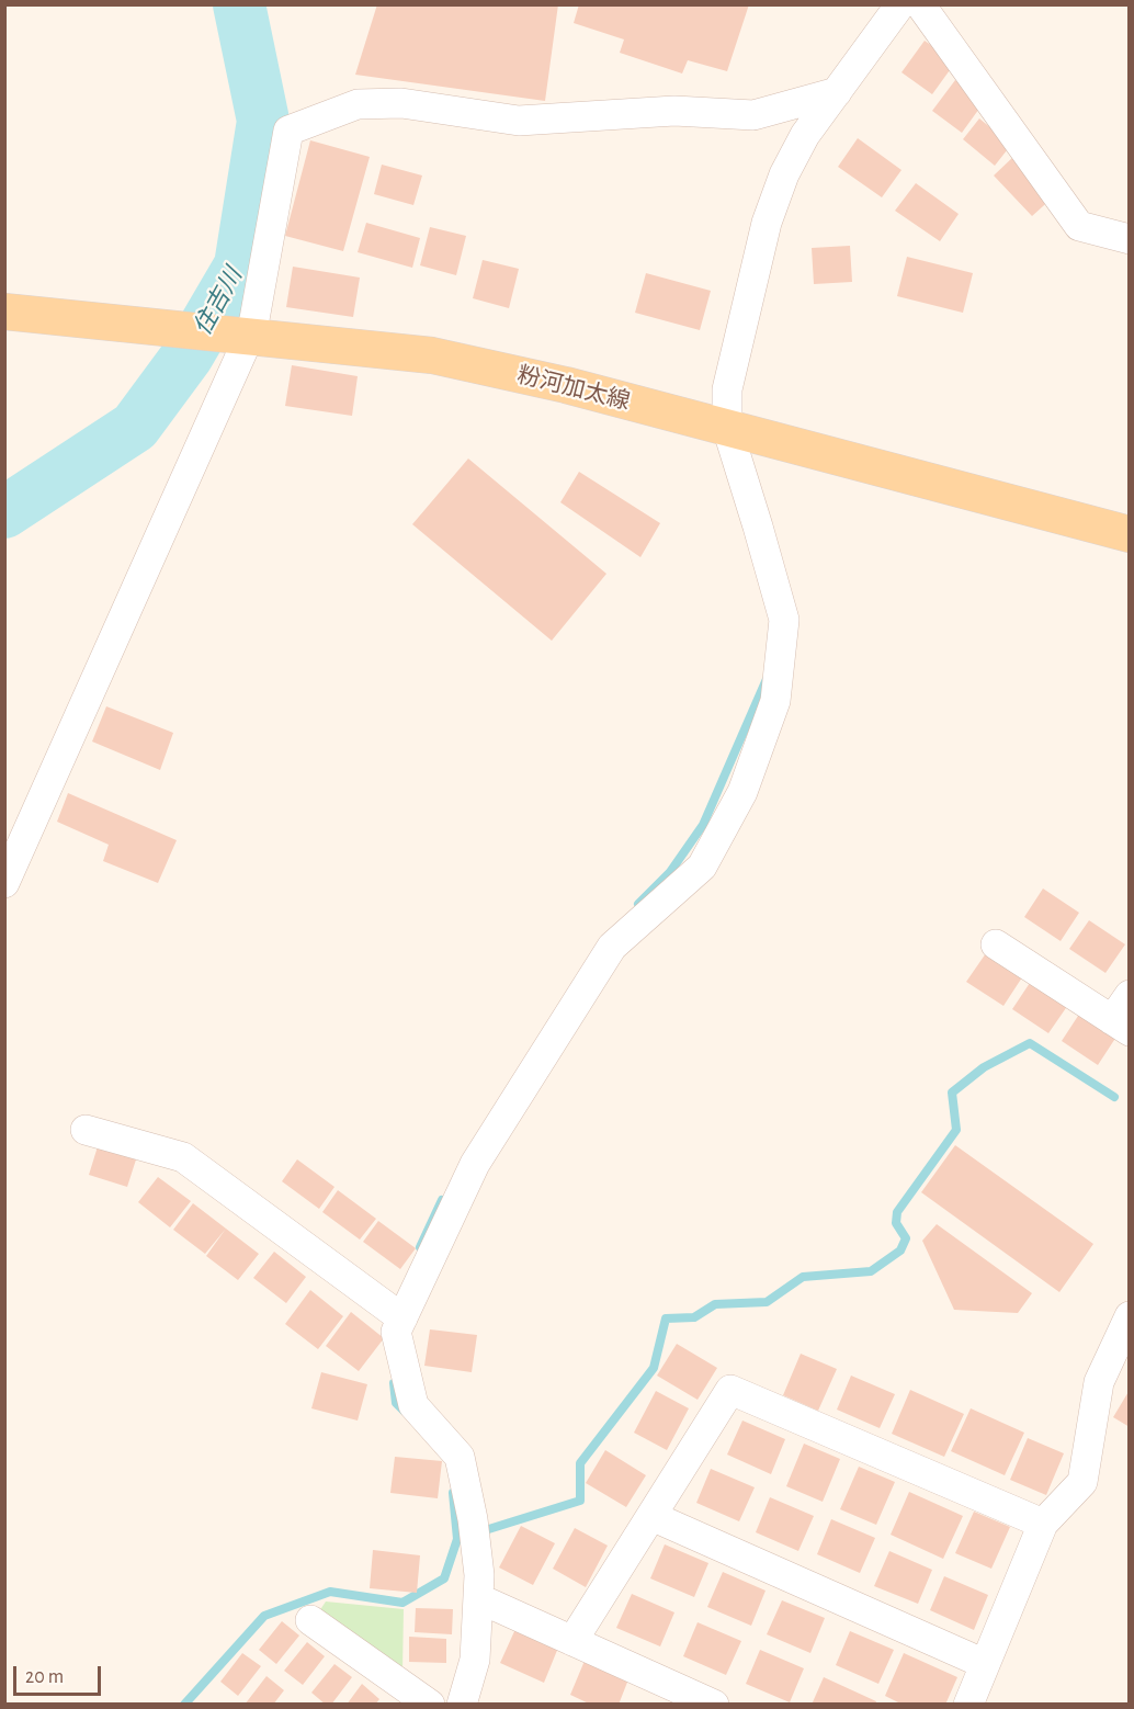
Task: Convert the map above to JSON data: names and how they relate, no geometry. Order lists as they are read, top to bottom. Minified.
{"streets":{"main road":["粉河加太線"]},"water":["住吉川"],"scale_bar":"20 m"}
